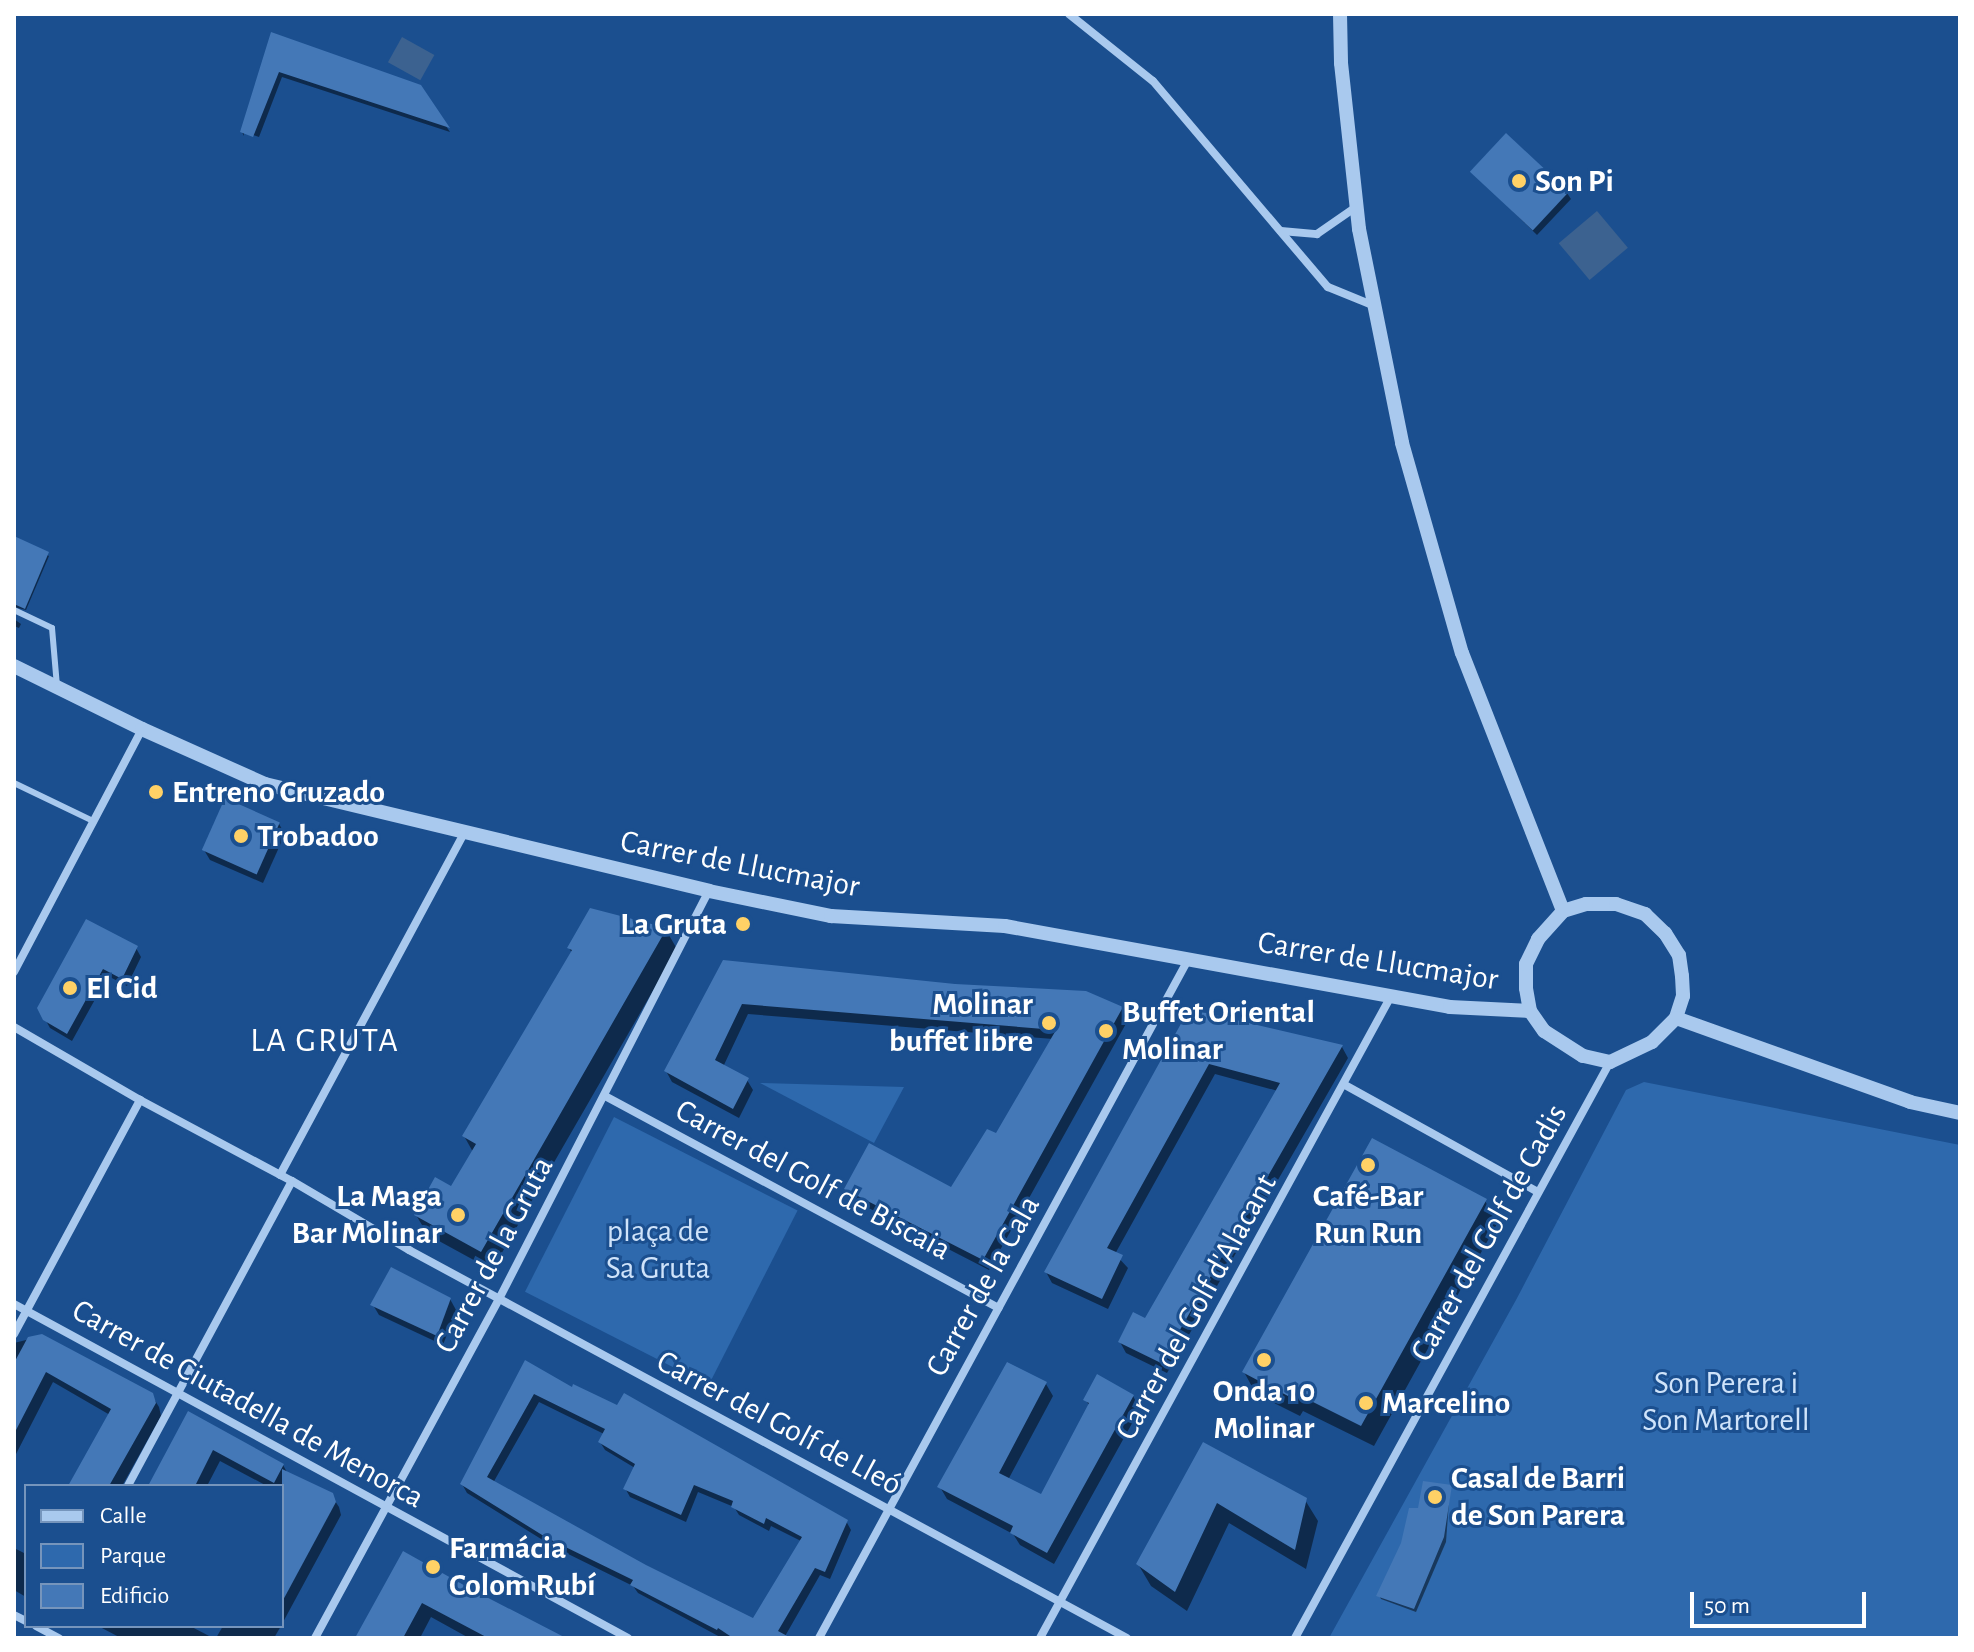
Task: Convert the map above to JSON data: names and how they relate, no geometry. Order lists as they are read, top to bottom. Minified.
{"streets":{"street":["Carrer de Llucmajor","Carrer del Golf de Biscaia","Carrer del Golf de Cadis","Carrer de la Gruta","Carrer de la Cala","Carrer del Golf d'Alacant","Carrer de Ciutadella de Menorca","Carrer del Golf de Lleó"]},"crossings":[["Carrer de Llucmajor","Carrer del Golf de Cadis"],["Carrer de Llucmajor","Carrer de la Gruta"],["Carrer de Llucmajor","Carrer de la Cala"],["Carrer de Llucmajor","Carrer del Golf d'Alacant"],["Carrer del Golf de Biscaia","Carrer de la Gruta"],["Carrer del Golf de Biscaia","Carrer de la Cala"],["Carrer de la Gruta","Carrer de Ciutadella de Menorca"],["Carrer de la Gruta","Carrer del Golf de Lleó"],["Carrer de la Cala","Carrer del Golf de Lleó"],["Carrer del Golf d'Alacant","Carrer del Golf de Lleó"]],"districts":["LA GRUTA"],"parks":["plaça de Sa Gruta","Son Perera i Son Martorell"],"places":["Son Pi","Entreno Cruzado","Trobadoo","La Gruta","El Cid","Molinar buffet libre","Buffet Oriental Molinar","Café-Bar Run Run","La Maga Bar Molinar","Onda 10 Molinar","Marcelino","Casal de Barri de Son Parera","Farmácia Colom Rubí"],"legend":["Calle","Parque","Edificio"],"scale_bar":"50 m"}
